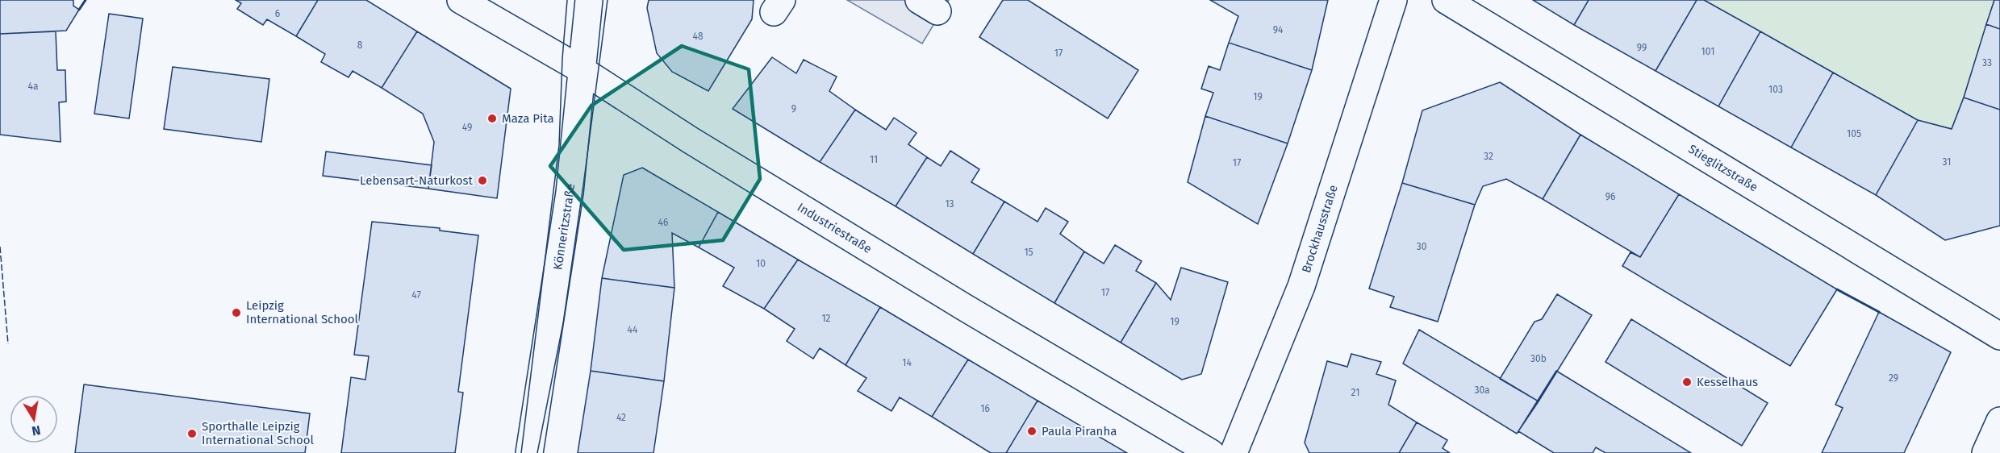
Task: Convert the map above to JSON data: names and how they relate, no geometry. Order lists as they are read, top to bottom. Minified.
{"streets":{"street":["Stieglitzstraße","Könneritzstraße","Industriestraße","Brockhausstraße"]},"crossings":[["Könneritzstraße","Industriestraße"]],"places":["Maza Pita","Lebensart-Naturkost","Leipzig International School","Kesselhaus","Paula Piranha","Sporthalle Leipzig International School"],"house_numbers":["6","94","48","8","99","101","17","33","4a","103","19","9","49","105","32","11","31","17","96","13","46","30","15","10","17","47","12","19","44","30b","14","29","30a","21","16","42"],"north":"bottom"}
